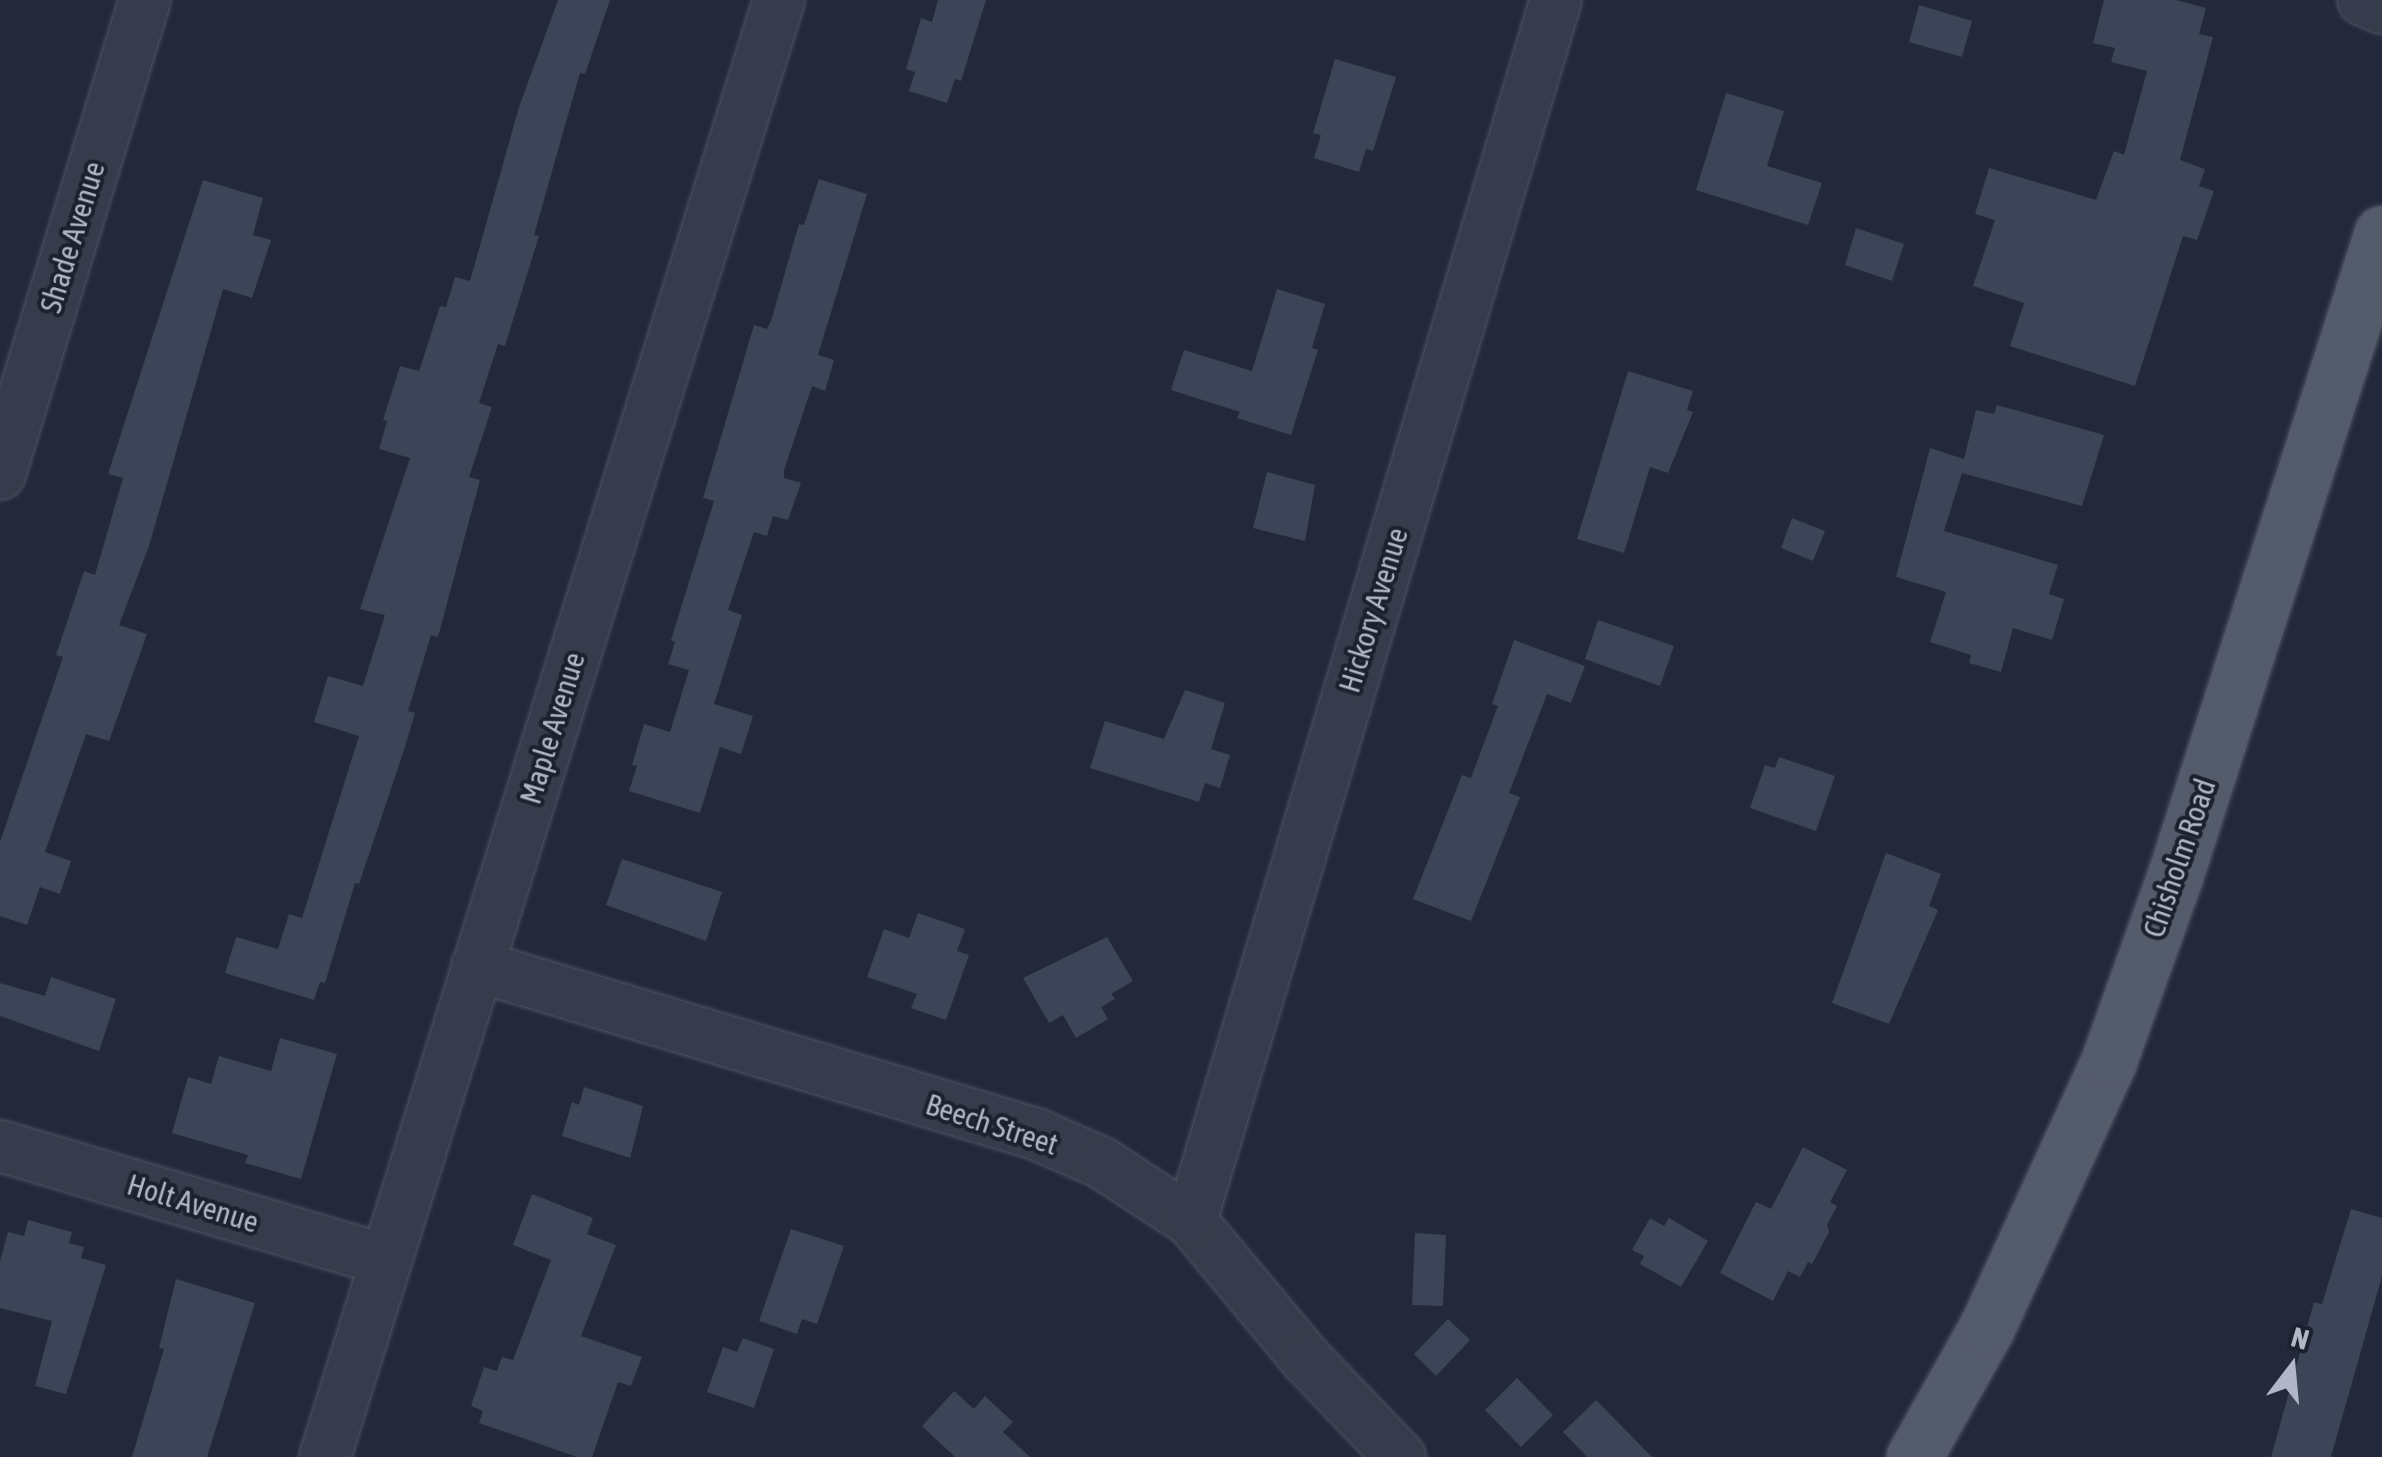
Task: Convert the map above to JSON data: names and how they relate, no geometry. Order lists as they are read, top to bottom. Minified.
{"streets":{"main road":["Chisholm Road"],"street":["Shade Avenue","Hickory Avenue","Maple Avenue","Beech Street","Holt Avenue"]},"crossings":[["Hickory Avenue","Beech Street"],["Maple Avenue","Beech Street"],["Maple Avenue","Holt Avenue"]],"north":"top"}
